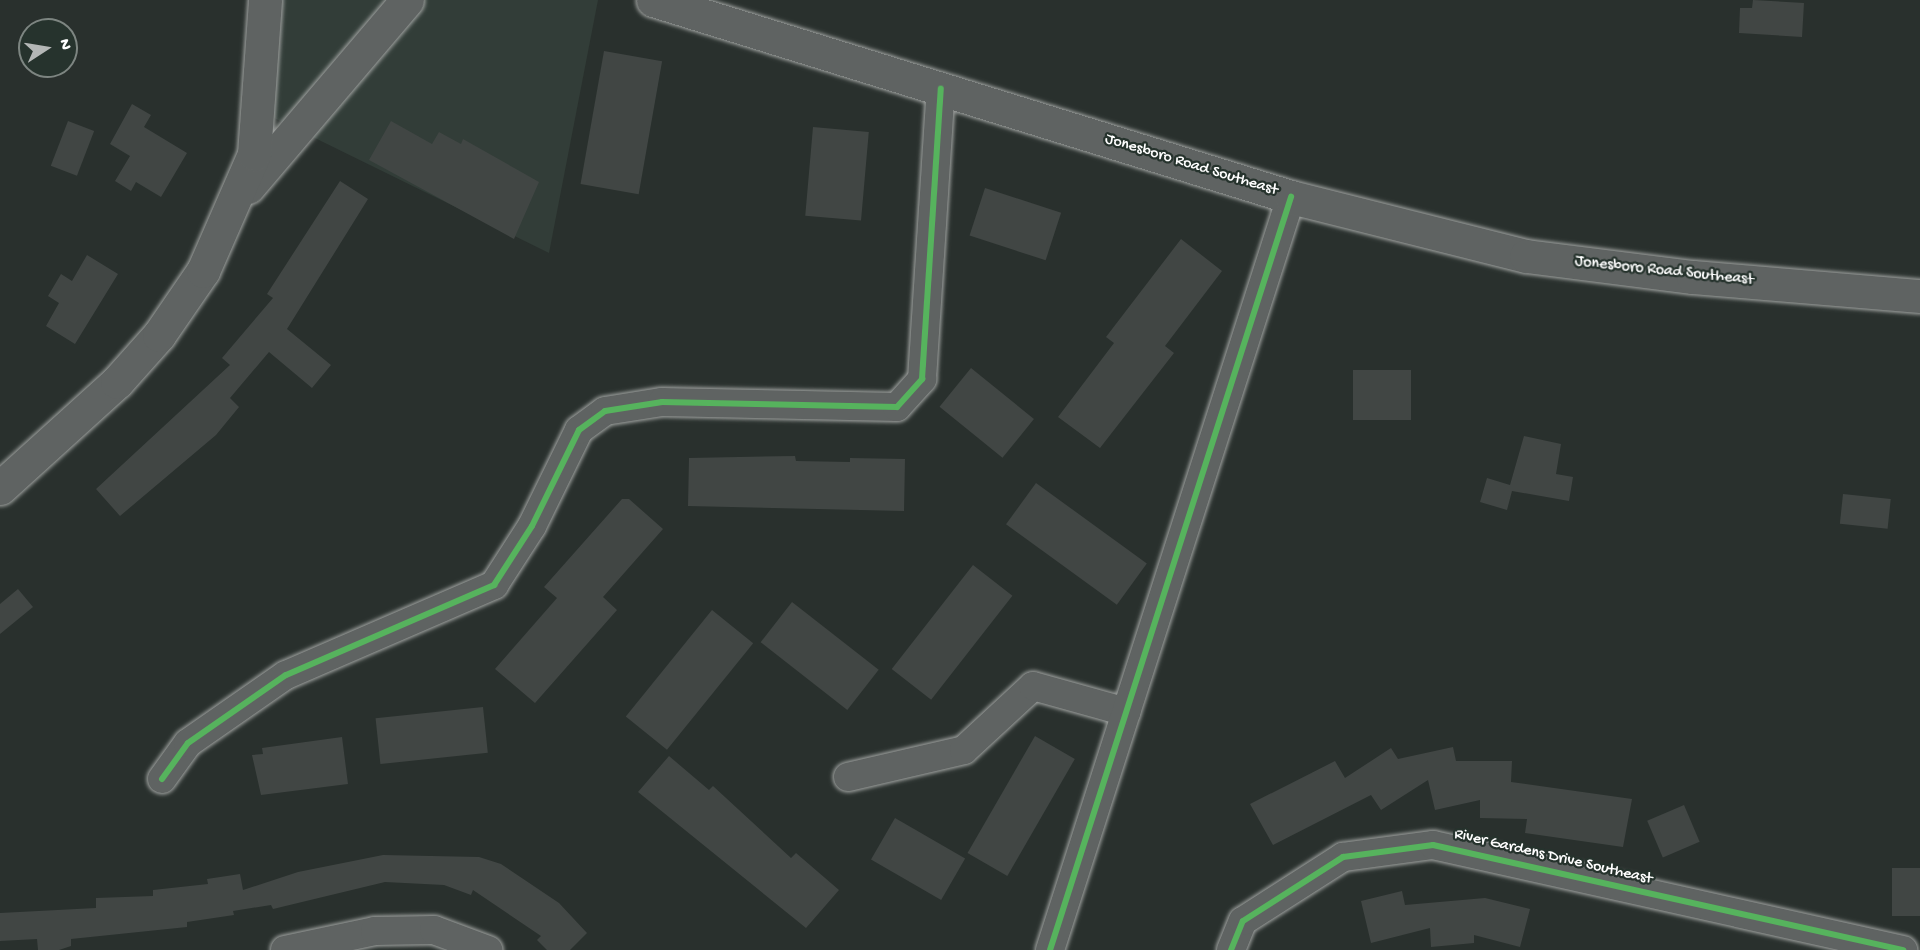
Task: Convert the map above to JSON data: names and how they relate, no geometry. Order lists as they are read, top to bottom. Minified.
{"streets":{"main road":["Jonesboro Road Southeast"],"street":["River Gardens Drive Southeast"]},"north":"right"}
